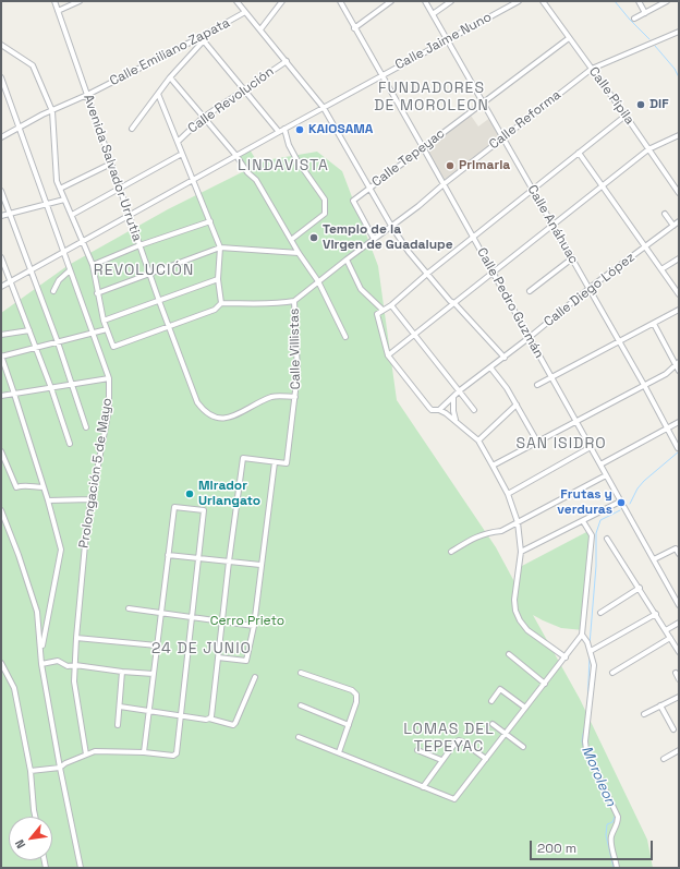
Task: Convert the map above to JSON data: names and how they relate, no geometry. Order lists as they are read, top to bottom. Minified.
{"streets":{"street":["Calle Jaime Nuno","Calle Emiliano Zapata","Calle Pípila","Calle Revolución","Calle Reforma","Calle Tepeyac","Avenida Salvador Urrutia","Calle Anáhuac","Calle Diego López","Calle Pedro Guzmán","Calle Villistas","Prolongación 5 de Mayo"]},"crossings":[["Calle Jaime Nuno","Avenida Salvador Urrutia"],["Calle Jaime Nuno","Calle Anáhuac"],["Calle Jaime Nuno","Calle Pedro Guzmán"],["Calle Jaime Nuno","Prolongación 5 de Mayo"],["Calle Emiliano Zapata","Avenida Salvador Urrutia"],["Calle Emiliano Zapata","Prolongación 5 de Mayo"],["Calle Pípila","Calle Reforma"],["Calle Pípila","Calle Tepeyac"],["Calle Reforma","Calle Tepeyac"],["Calle Reforma","Calle Anáhuac"],["Calle Reforma","Calle Pedro Guzmán"],["Calle Reforma","Calle Villistas"],["Calle Tepeyac","Calle Anáhuac"],["Calle Tepeyac","Calle Pedro Guzmán"],["Avenida Salvador Urrutia","Calle Villistas"],["Calle Anáhuac","Calle Diego López"],["Calle Diego López","Calle Pedro Guzmán"]],"districts":["FUNDADORES DE MOROLEON","LINDAVISTA","REVOLUCIÓN","SAN ISIDRO","24 DE JUNIO","LOMAS DEL TEPEYAC"],"water":["Moroleon"],"parks":["Cerro Prieto"],"places":["DIF","KAIOSAMA","Primaria","Templo de la Virgen de Guadalupe","Mirador Uriangato","Frutas y verduras"],"scale_bar":"200 m","north":"bottom left"}
